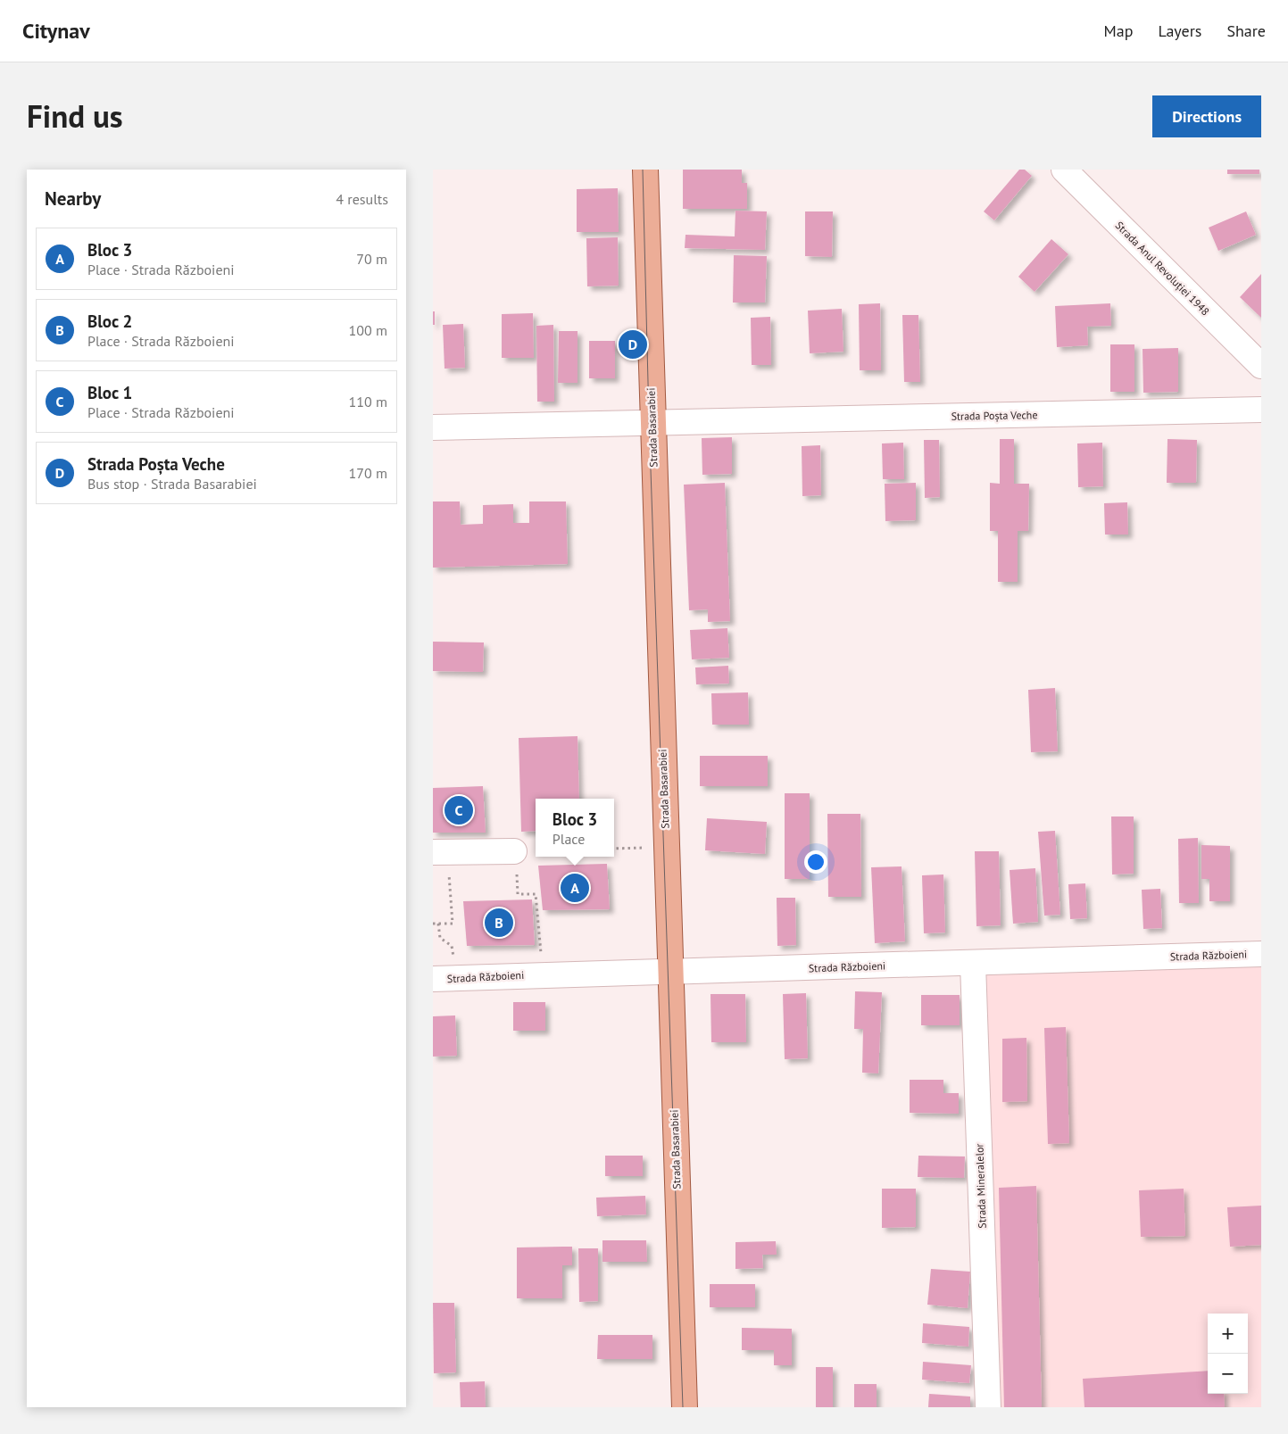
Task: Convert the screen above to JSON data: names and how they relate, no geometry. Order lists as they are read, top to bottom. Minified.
{"streets":{"main road":["Strada Basarabiei"],"street":["Strada Anul Revoluției 1948","Strada Poșta Veche","Strada Războieni","Strada Mineralelor"]},"crossings":[["Strada Poșta Veche","Strada Basarabiei"],["Strada Basarabiei","Strada Războieni"],["Strada Războieni","Strada Mineralelor"]],"page":{"header":"Citynav","nav":["Map","Layers","Share"],"title":"Find us","buttons":"Directions","heading":["Nearby","4 results"],"list":[{"mark":"A","name":"Bloc 3","note":"Place · Strada Războieni","value":"70 m"},{"mark":"B","name":"Bloc 2","note":"Place · Strada Războieni","value":"100 m"},{"mark":"C","name":"Bloc 1","note":"Place · Strada Războieni","value":"110 m"},{"mark":"D","name":"Strada Poșta Veche","note":"Bus stop · Strada Basarabiei","value":"170 m"}],"pins":["D","C","A","B"],"popup":["Bloc 3","Place"],"map_buttons":["+","−"]}}
